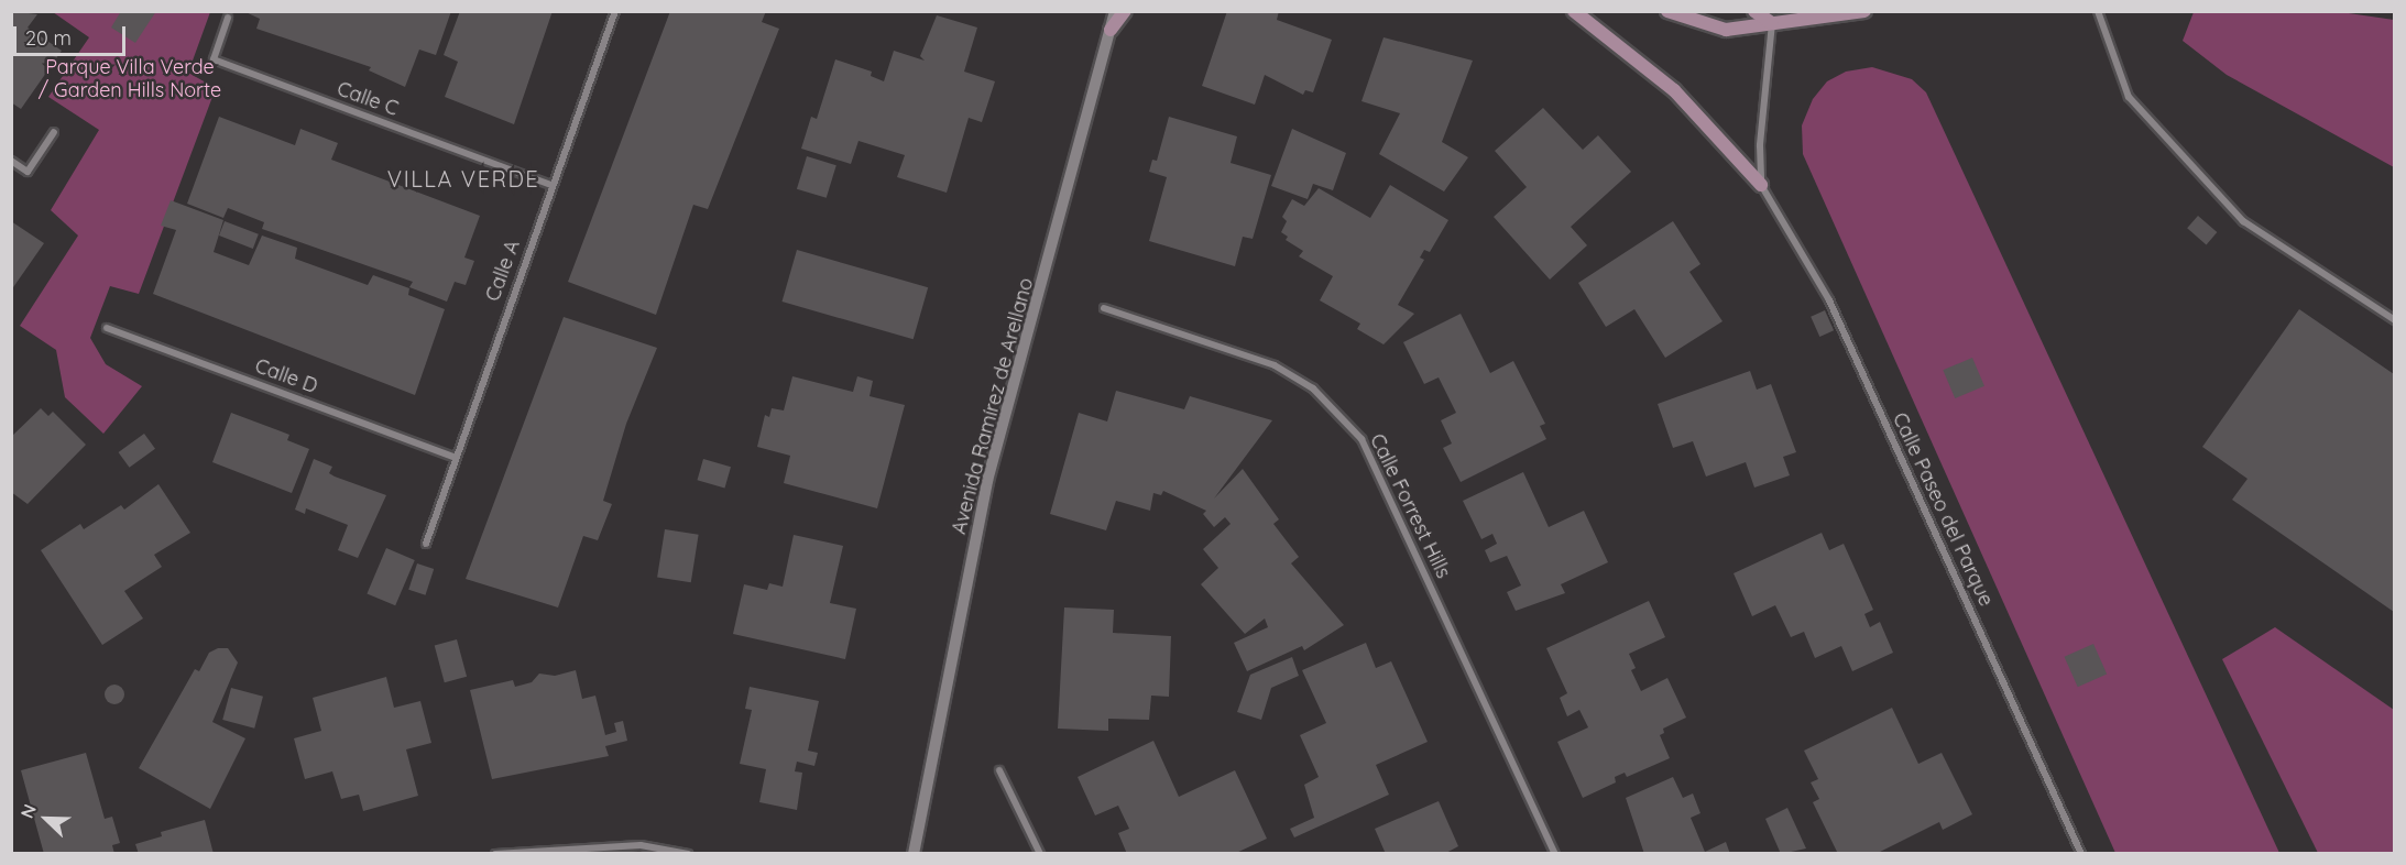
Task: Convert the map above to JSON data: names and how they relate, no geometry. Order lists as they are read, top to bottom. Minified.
{"streets":{"street":["Calle C","Calle A","Calle D","Avenida Ramírez de Arellano","Calle Forrest Hills","Calle Paseo del Parque"]},"crossings":[["Calle C","Calle A"],["Calle A","Calle D"]],"districts":["VILLA VERDE"],"parks":["Parque Villa Verde / Garden Hills Norte"],"scale_bar":"20 m","north":"top left"}
